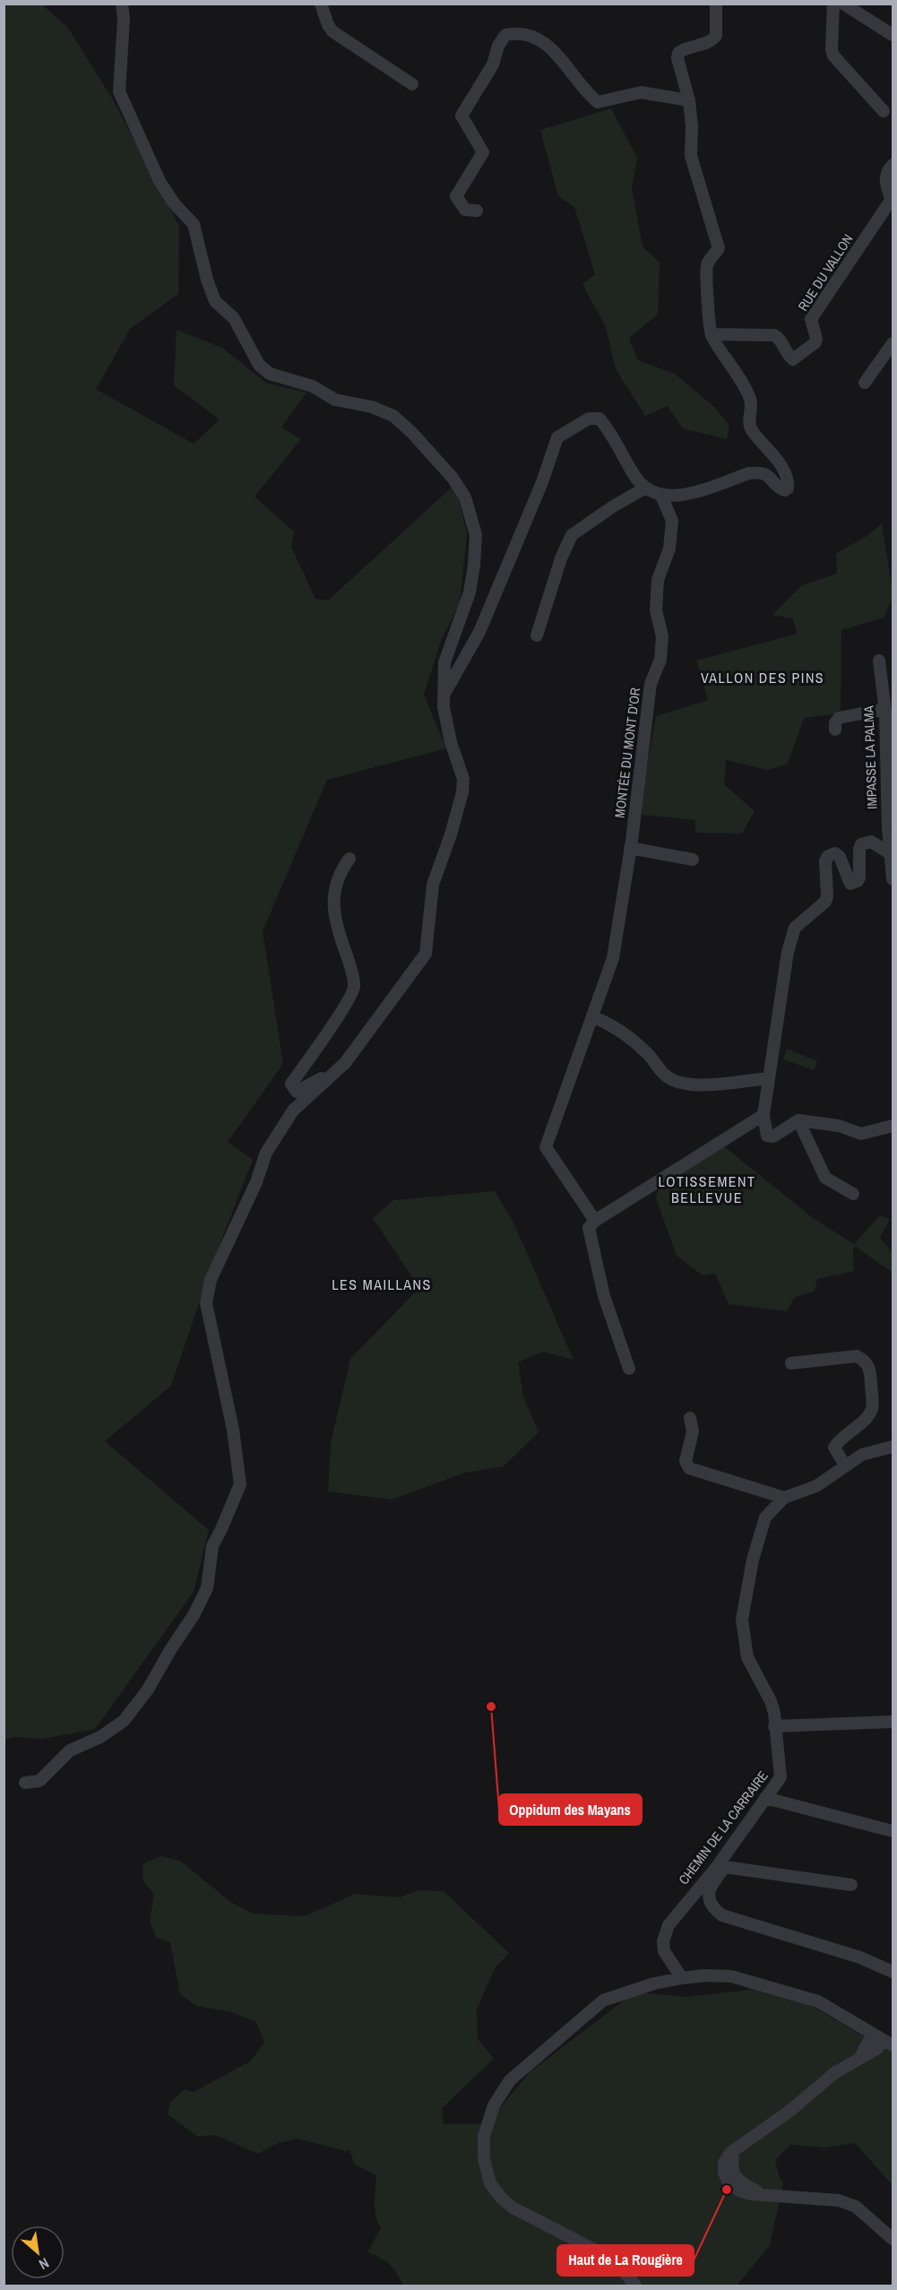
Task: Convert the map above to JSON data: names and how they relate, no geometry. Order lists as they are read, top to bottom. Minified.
{"streets":{"street":["RUE DU VALLON","MONTÉE DU MONT D'OR","IMPASSE LA PALMA","CHEMIN DE LA CARRAIRE"]},"districts":["VALLON DES PINS","LOTISSEMENT BELLEVUE","LES MAILLANS"],"places":["Oppidum des Mayans","Haut de La Rougière"],"north":"bottom right"}
